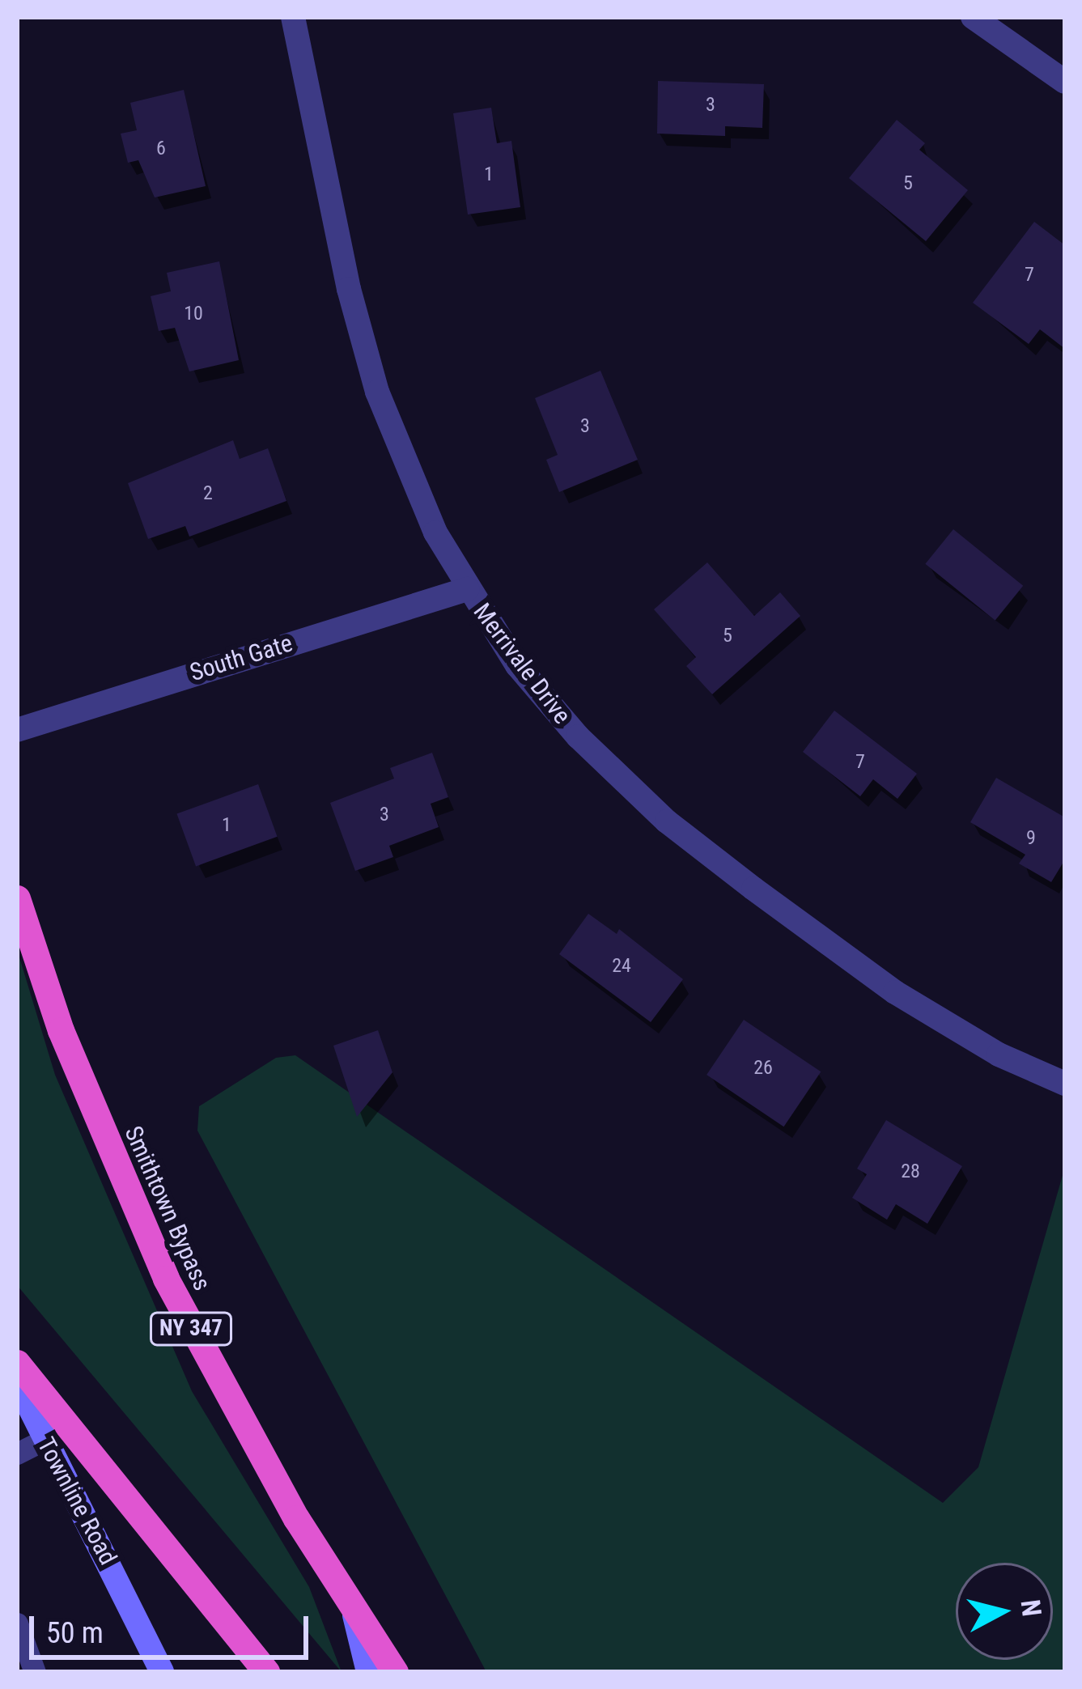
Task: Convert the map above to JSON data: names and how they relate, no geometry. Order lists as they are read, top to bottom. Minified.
{"streets":{"highway":["Smithtown Bypass","NY 347"],"main road":["Townline Road"],"street":["South Gate","Merrivale Drive"]},"crossings":[["South Gate","Merrivale Drive"]],"house_numbers":["3","6","1","5","7","10","3","2","5","7","3","1","9","24","26","28"],"scale_bar":"50 m","north":"right"}
